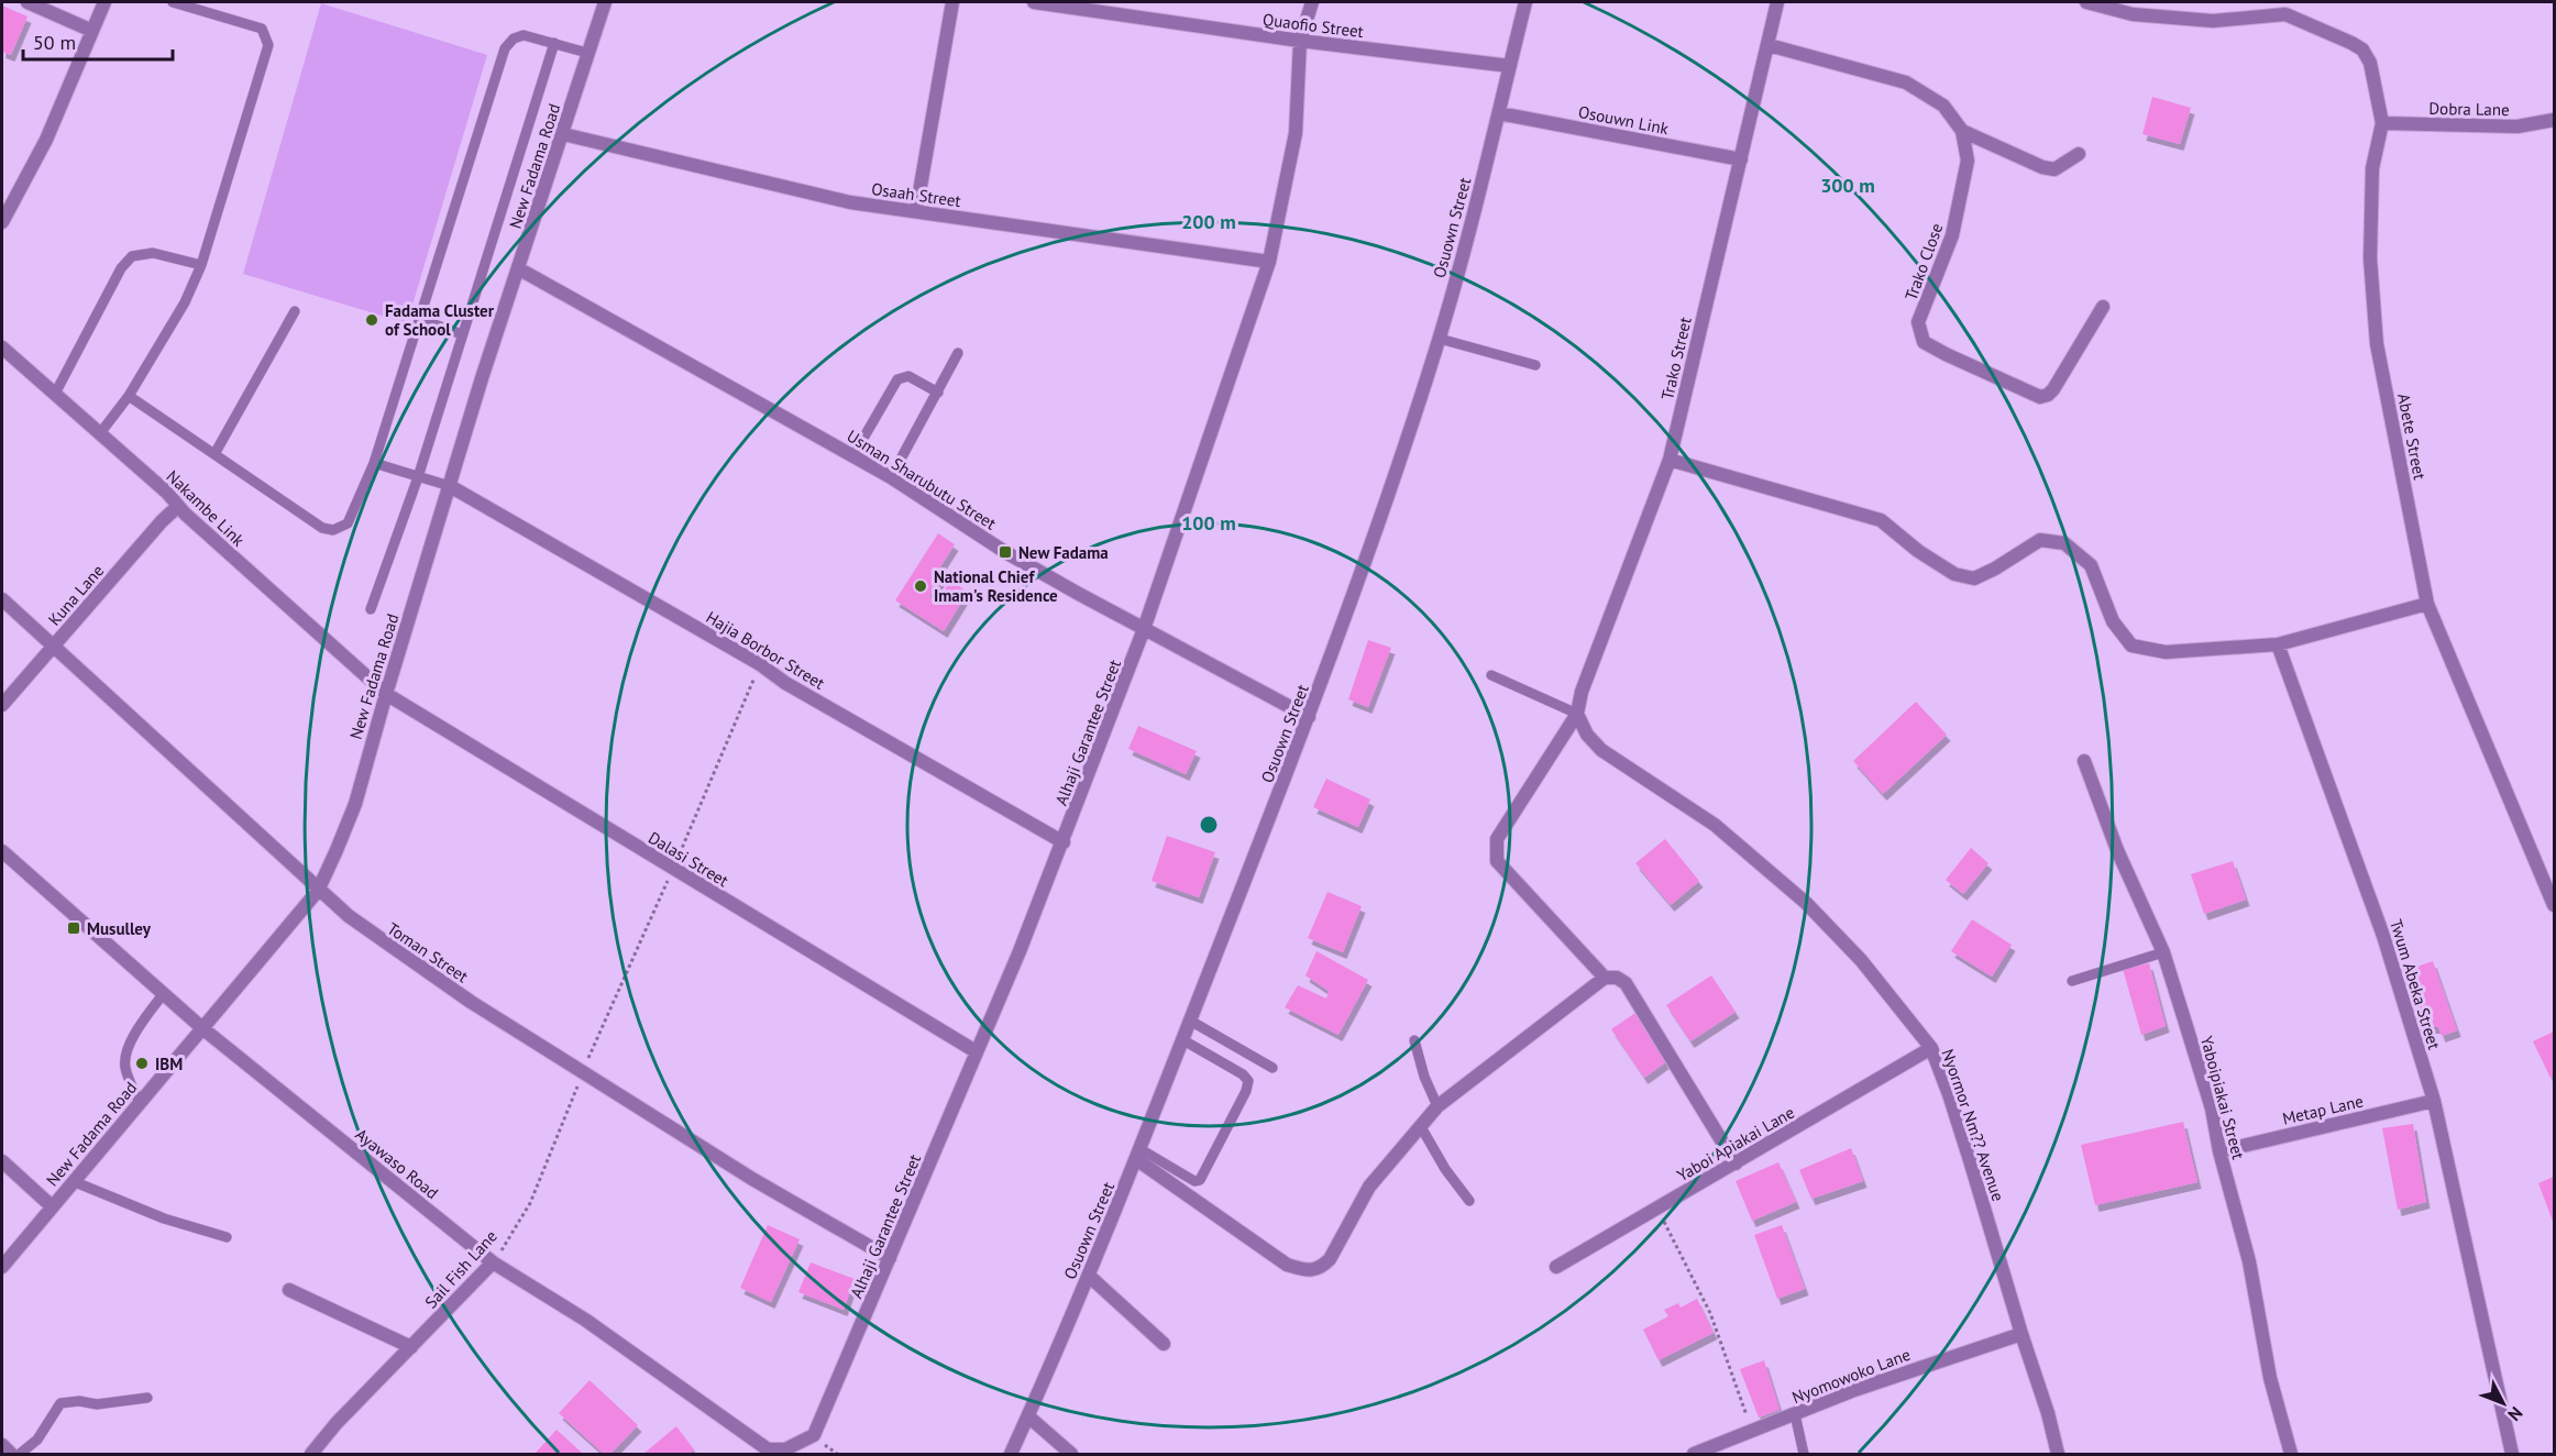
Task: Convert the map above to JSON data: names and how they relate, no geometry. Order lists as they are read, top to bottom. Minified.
{"streets":{"street":["Quaofio Street","Dobra Lane","Osouwn Link","New Fadama Road","Osaah Street","Osuown Street","Trako Close","Trako Street","Abete Street","Usman Sharubutu Street","Nakambe Link","Kuna Lane","Hajia Borbor Street","Alhaji Garantee Street","Dalasi Street","Toman Street","Twum Abeka Street","Yaboipiakai Street","Metap Lane","Nyormor Nm?? Avenue","Yaboi Apiakai Lane","Ayawaso Road","Sail Fish Lane","Nyomowoko Lane"]},"crossings":[["Quaofio Street","Osuown Street"],["Quaofio Street","Alhaji Garantee Street"],["Dobra Lane","Abete Street"],["Osouwn Link","Osuown Street"],["Osouwn Link","Trako Street"],["New Fadama Road","Osaah Street"],["New Fadama Road","Usman Sharubutu Street"],["New Fadama Road","Nakambe Link"],["New Fadama Road","Hajia Borbor Street"],["New Fadama Road","Dalasi Street"],["New Fadama Road","Toman Street"],["New Fadama Road","Ayawaso Road"],["Osaah Street","Alhaji Garantee Street"],["Osuown Street","Usman Sharubutu Street"],["Trako Close","Trako Street"],["Trako Street","Nyormor Nm?? Avenue"],["Usman Sharubutu Street","Alhaji Garantee Street"],["Nakambe Link","Kuna Lane"],["Nakambe Link","Dalasi Street"],["Kuna Lane","Toman Street"],["Hajia Borbor Street","Alhaji Garantee Street"],["Alhaji Garantee Street","Dalasi Street"],["Alhaji Garantee Street","Toman Street"],["Alhaji Garantee Street","Ayawaso Road"],["Toman Street","Sail Fish Lane"],["Twum Abeka Street","Metap Lane"],["Yaboipiakai Street","Metap Lane"],["Nyormor Nm?? Avenue","Yaboi Apiakai Lane"],["Nyormor Nm?? Avenue","Nyomowoko Lane"],["Ayawaso Road","Sail Fish Lane"]],"places":{"other":["Fadama Cluster of School","National Chief Imam's Residence","IBM"],"transit":["New Fadama","Musulley"]},"scale_bar":"50 m","north":"bottom right","rings":["300 m","200 m","100 m"]}
